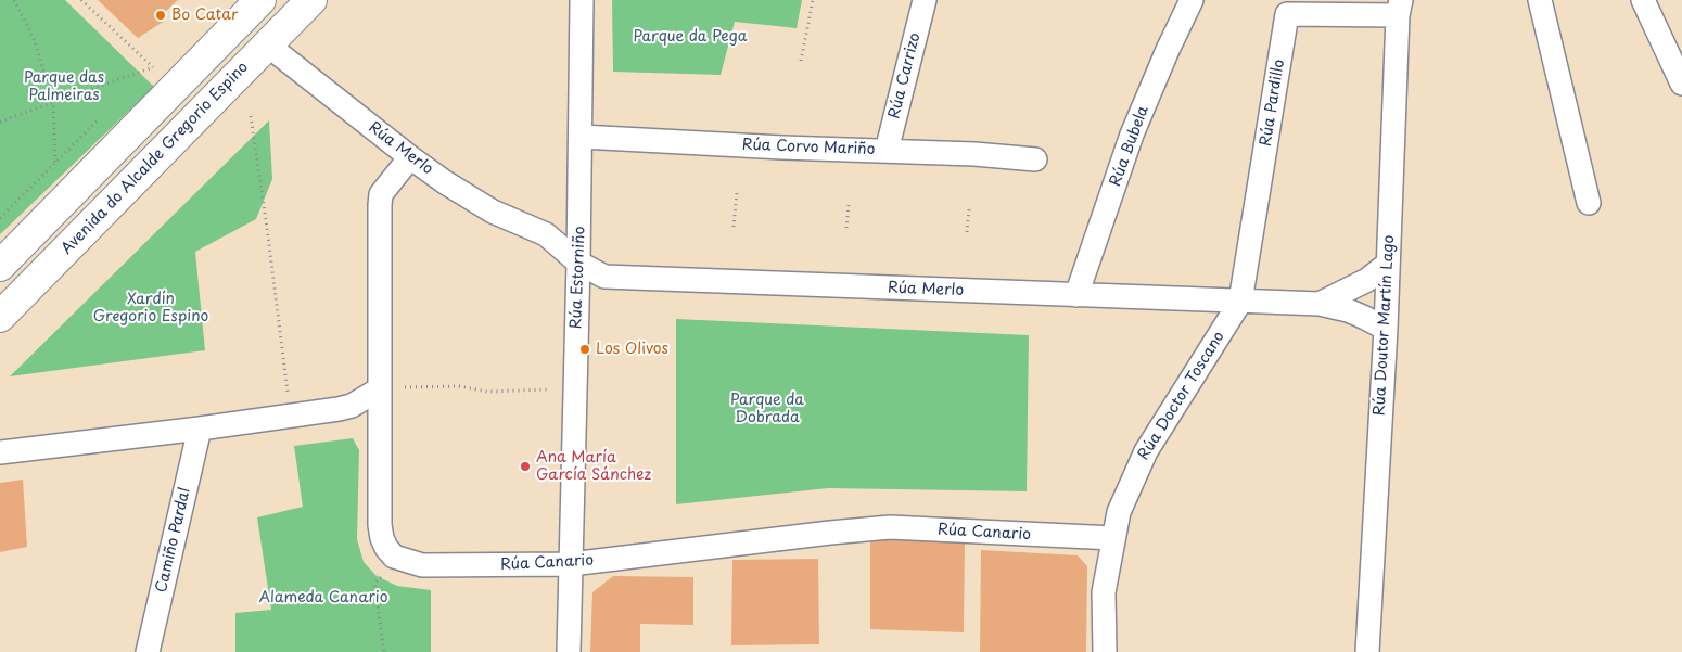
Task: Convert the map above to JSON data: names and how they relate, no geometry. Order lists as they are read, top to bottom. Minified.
{"streets":{"main road":["Avenida do Alcalde Gregorio Espino"],"street":["Rúa Carrizo","Rúa Pardillo","Rúa Bubela","Rúa Corvo Mariño","Rúa Merlo","Rúa Estorniño","Rúa Doutor Martín Lago","Rúa Doctor Toscano","Rúa Canario","Camiño Pardal"]},"crossings":[["Rúa Carrizo","Rúa Corvo Mariño"],["Rúa Pardillo","Rúa Merlo"],["Rúa Pardillo","Rúa Doutor Martín Lago"],["Rúa Pardillo","Rúa Doctor Toscano"],["Rúa Bubela","Rúa Merlo"],["Rúa Corvo Mariño","Rúa Estorniño"],["Rúa Merlo","Avenida do Alcalde Gregorio Espino"],["Rúa Merlo","Rúa Estorniño"],["Rúa Merlo","Rúa Doutor Martín Lago"],["Rúa Merlo","Rúa Doctor Toscano"],["Rúa Merlo","Rúa Canario"],["Rúa Estorniño","Rúa Canario"],["Rúa Doctor Toscano","Rúa Canario"]],"parks":["Parque da Pega","Parque das Palmeiras","Xardín Gregorio Espino","Parque da Dobrada","Alameda Canario"],"places":["Bo Catar","Los Olivos","Ana María García Sánchez"]}
